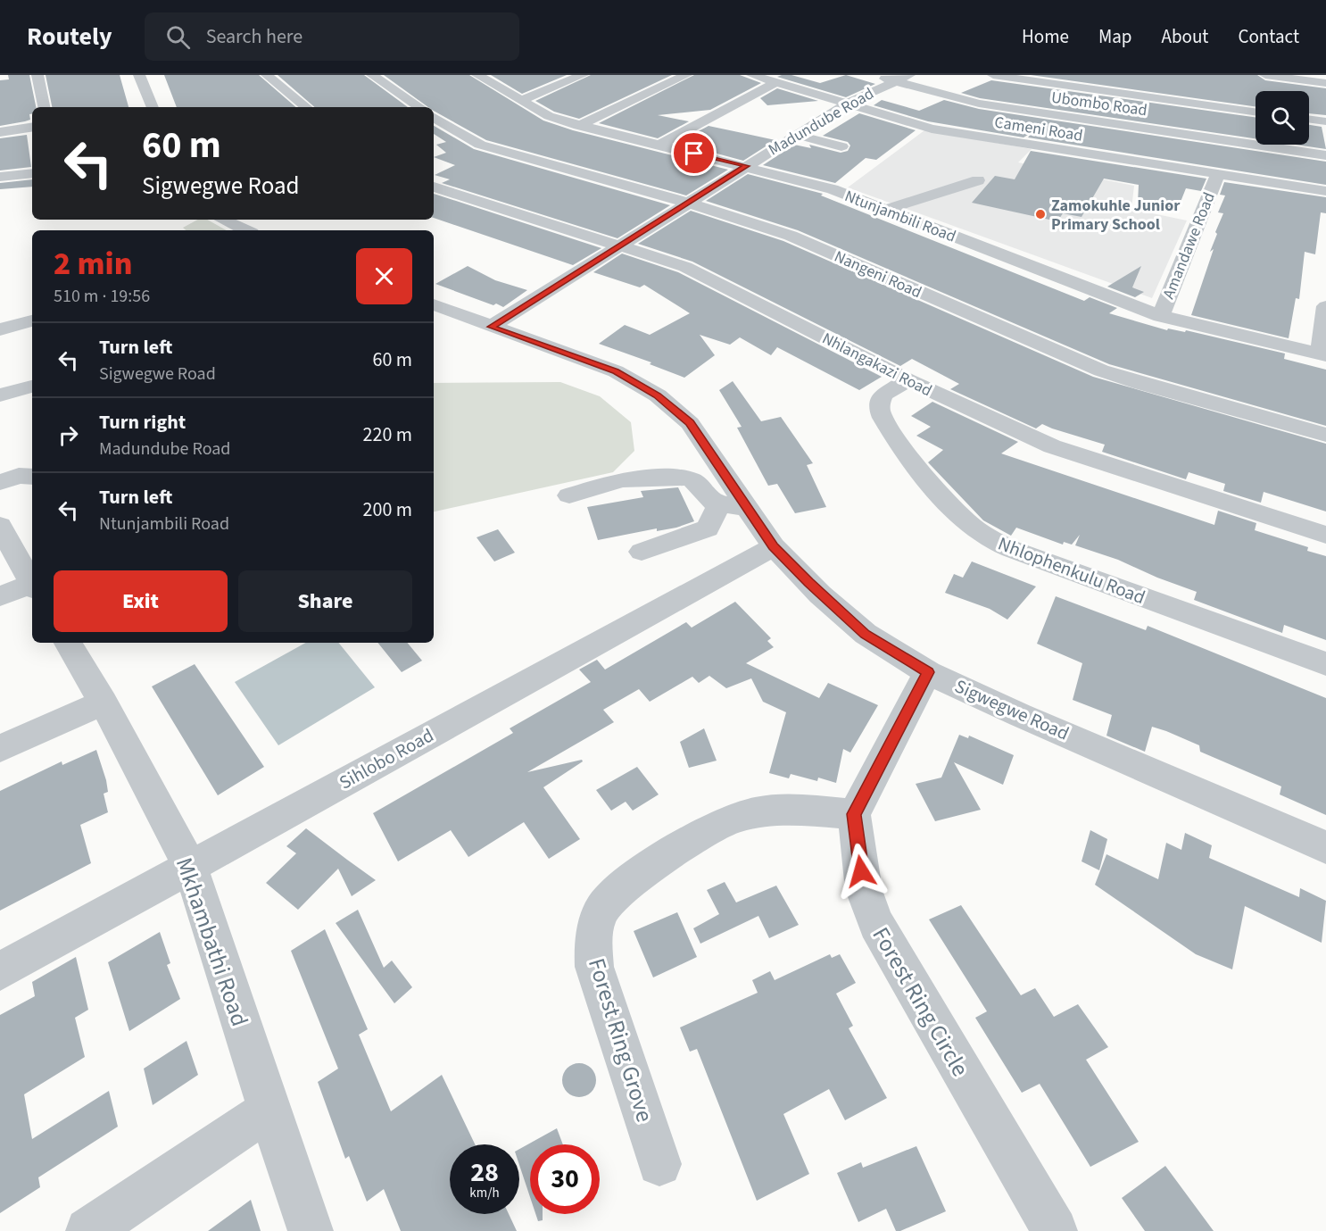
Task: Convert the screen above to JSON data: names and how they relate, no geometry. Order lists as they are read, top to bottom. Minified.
{"streets":{"street":["Ubombo Road","Madundube Road","Cameni Road","Ntunjambili Road","Amandawe Road","Nangeni Road","Nhlangakazi Road","Nhlophenkulu Road","Sigwegwe Road","Sihlobo Road","Mkhambathi Road","Forest Ring Circle","Forest Ring Grove"]},"crossings":[["Ubombo Road","Madundube Road"],["Madundube Road","Cameni Road"],["Madundube Road","Ntunjambili Road"],["Madundube Road","Nangeni Road"],["Madundube Road","Nhlangakazi Road"],["Madundube Road","Sigwegwe Road"],["Cameni Road","Amandawe Road"],["Ntunjambili Road","Amandawe Road"],["Nhlangakazi Road","Nhlophenkulu Road"],["Sigwegwe Road","Sihlobo Road"],["Sihlobo Road","Mkhambathi Road"],["Forest Ring Circle","Forest Ring Grove"]],"places":["Zamokuhle Junior Primary School"],"page":{"header":"Routely","search":"Search here","nav":["Home","Map","About","Contact"],"turn":["60 m","Sigwegwe Road"],"heading":["2 min","510 m · 19:56"],"list":[{"name":"Turn left","note":"Sigwegwe Road","value":"60 m"},{"name":"Turn right","note":"Madundube Road","value":"220 m"},{"name":"Turn left","note":"Ntunjambili Road","value":"200 m"}],"buttons":["Exit","Share"],"speed":"28 km/h","limit":"30"}}
